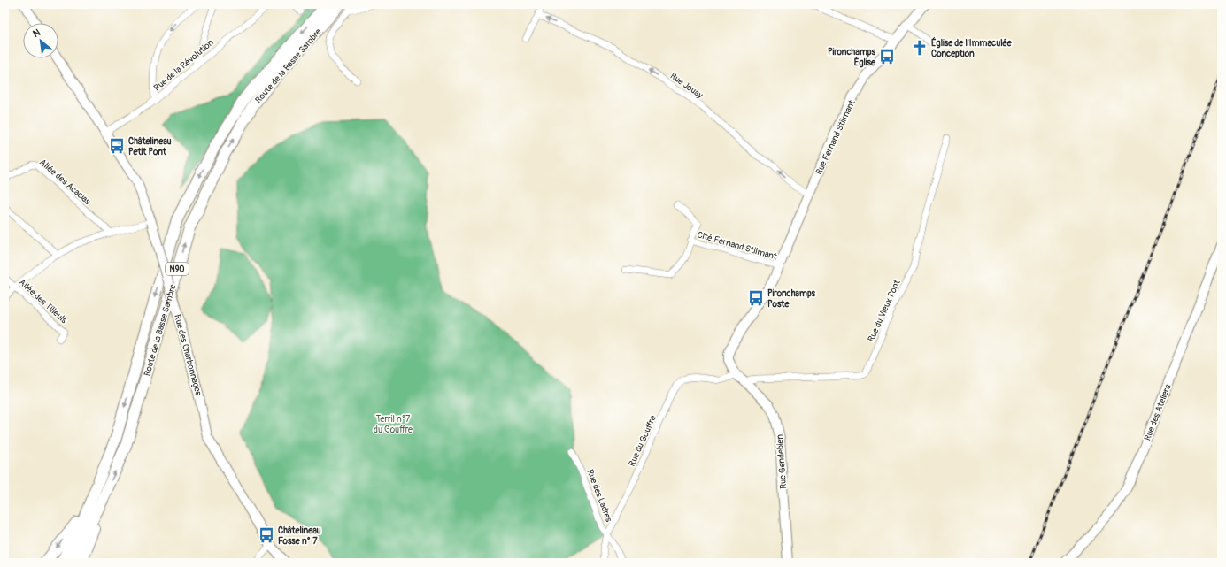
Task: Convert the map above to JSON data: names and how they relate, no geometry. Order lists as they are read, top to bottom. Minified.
{"streets":{"highway":["Route de la Basse Sambre","N90"],"street":["Rue de la Révolution","Rue Jouay","Rue Fernand Stilmant","Allée des Acacias","Cité Fernand Stilmant","Allée des Tilleuls","Rue du Vieux Pont","Rue des Charbonnages","Rue des Ateliers","Rue du Gouffre","Rue Gendebien","Rue des Ladres"]},"crossings":[["Rue de la Révolution","Rue des Charbonnages"],["Rue Jouay","Rue Fernand Stilmant"],["Rue Fernand Stilmant","Cité Fernand Stilmant"],["Rue Fernand Stilmant","Rue Gendebien"],["Cité Fernand Stilmant","Rue Gendebien"],["Rue du Vieux Pont","Rue Gendebien"],["Rue du Gouffre","Rue Gendebien"],["Rue du Gouffre","Rue des Ladres"]],"one_way":["Rue Jouay"],"parks":["Terril n°7 du Gouffre"],"places":{"church":["Église de l'Immaculée Conception"],"bus stop":["Pironchamps Église","Châtelineau Petit Pont","Pironchamps Poste","Châtelineau Fosse n° 7"]},"north":"top left"}
